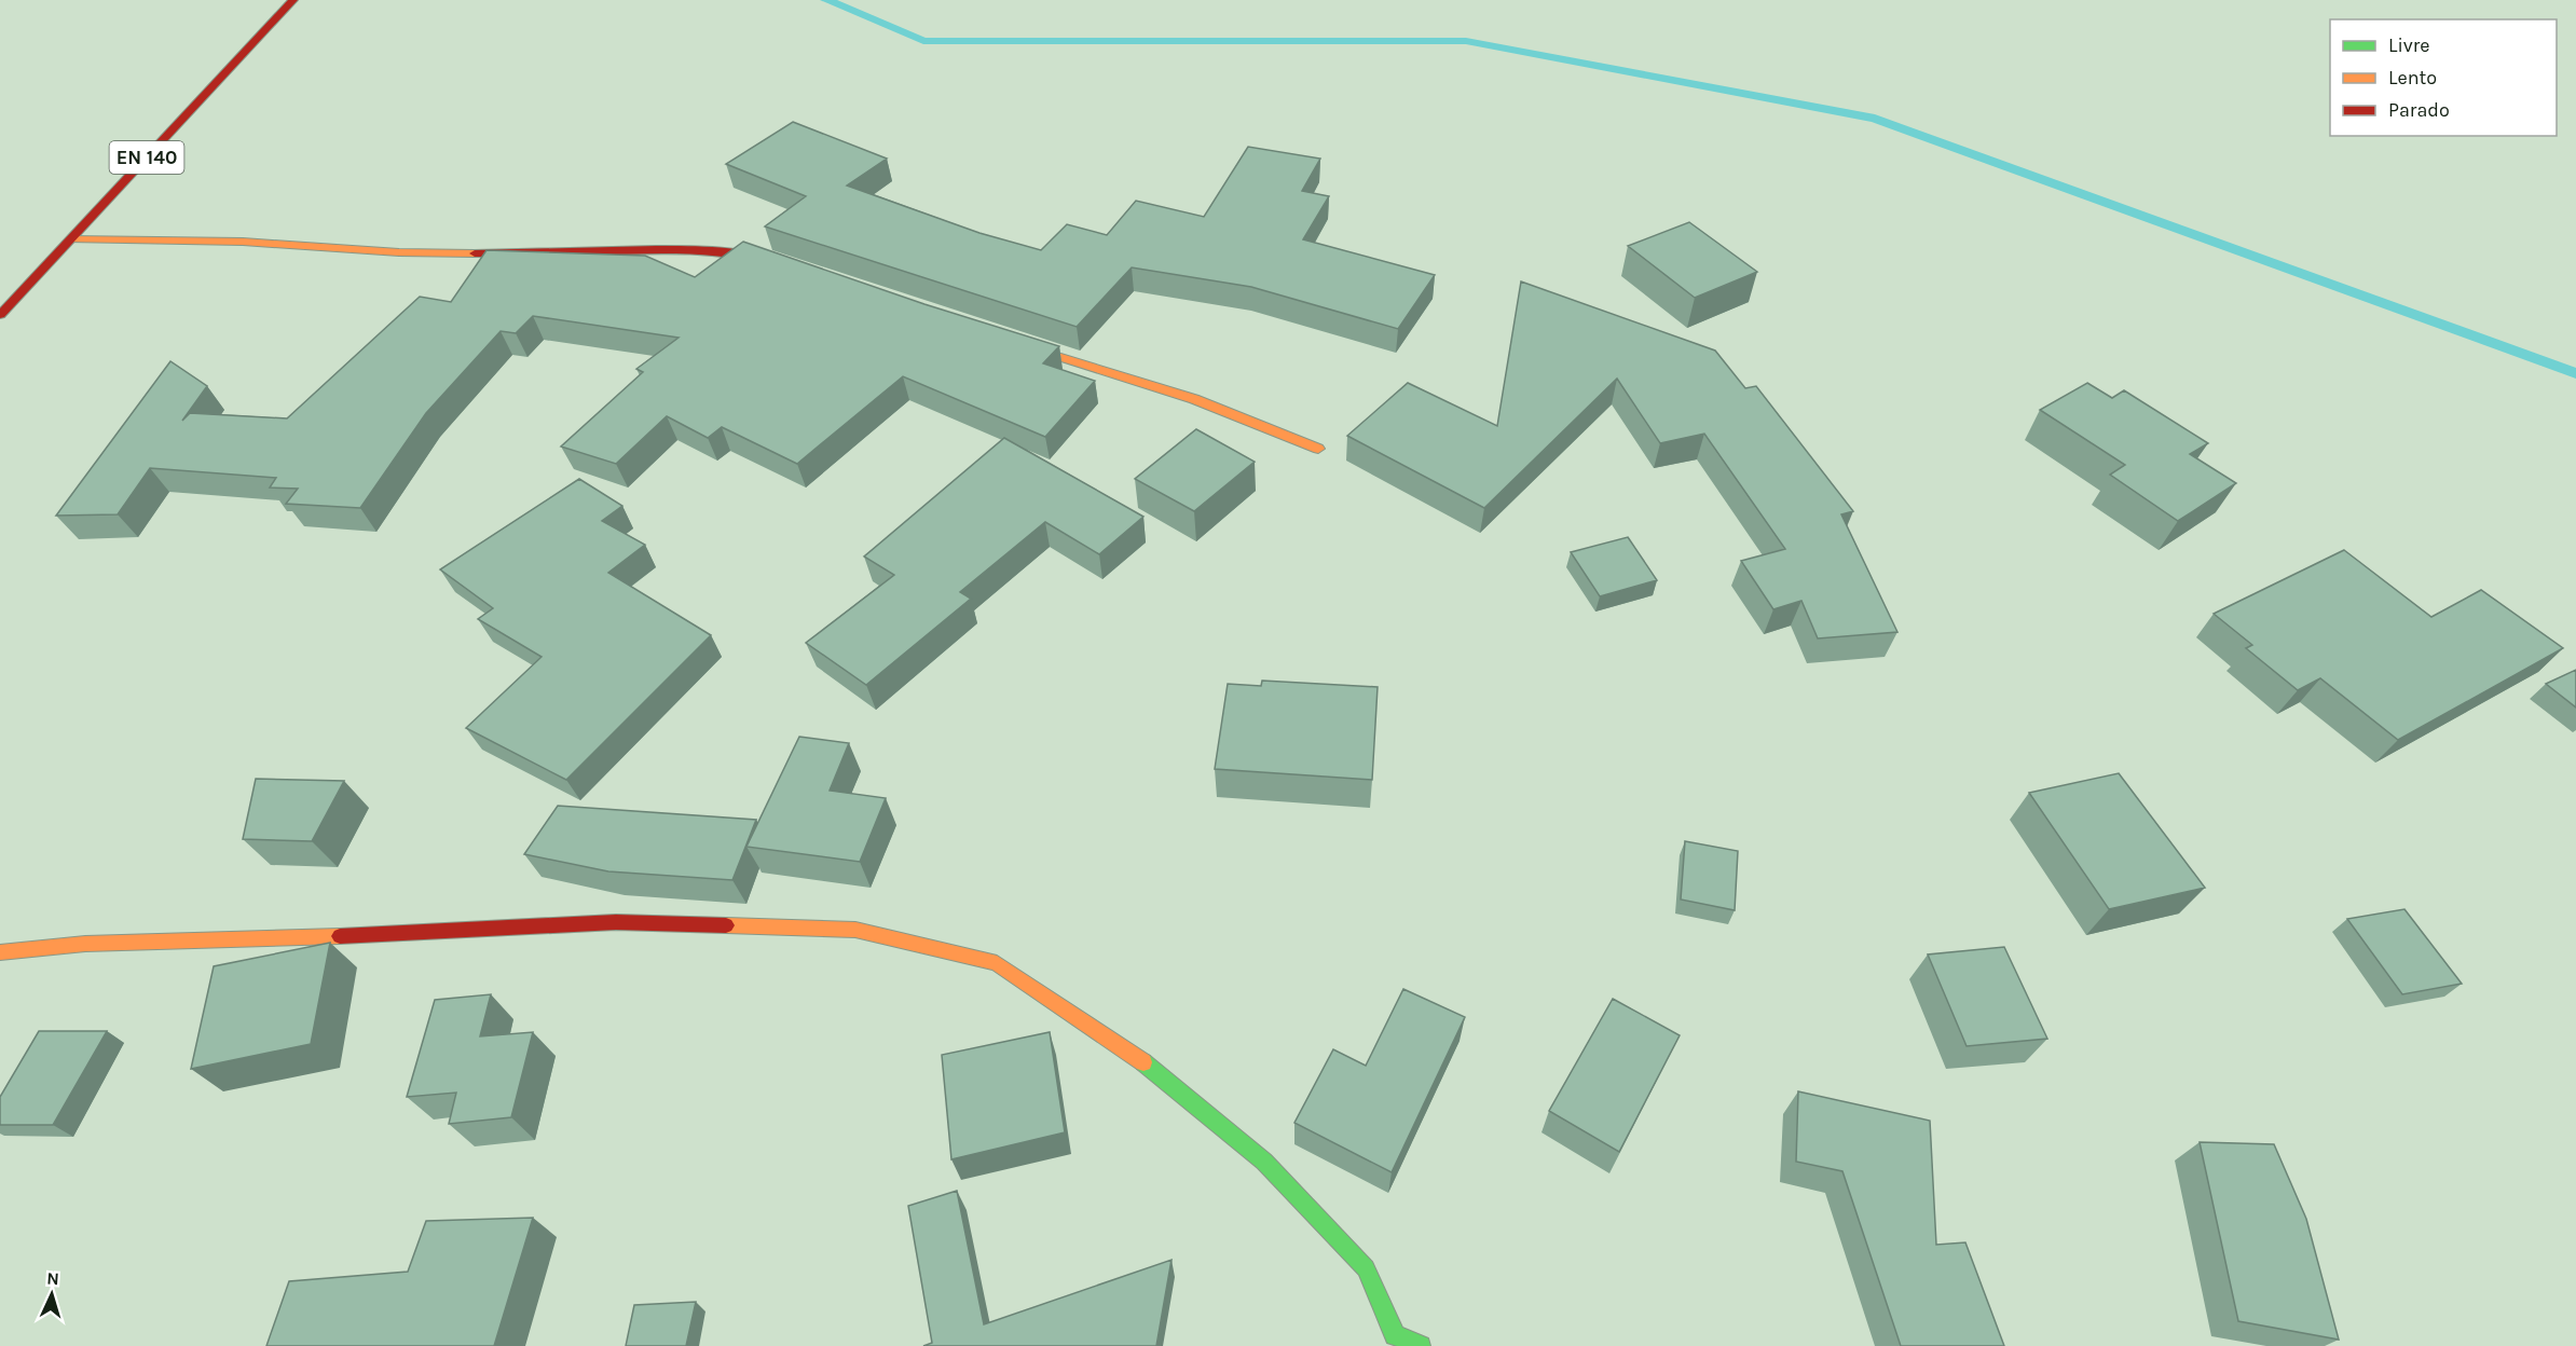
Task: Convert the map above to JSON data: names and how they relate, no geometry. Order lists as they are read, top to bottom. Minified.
{"streets":{"street":["EN 140"]},"legend":["Livre","Lento","Parado"],"north":"top"}
